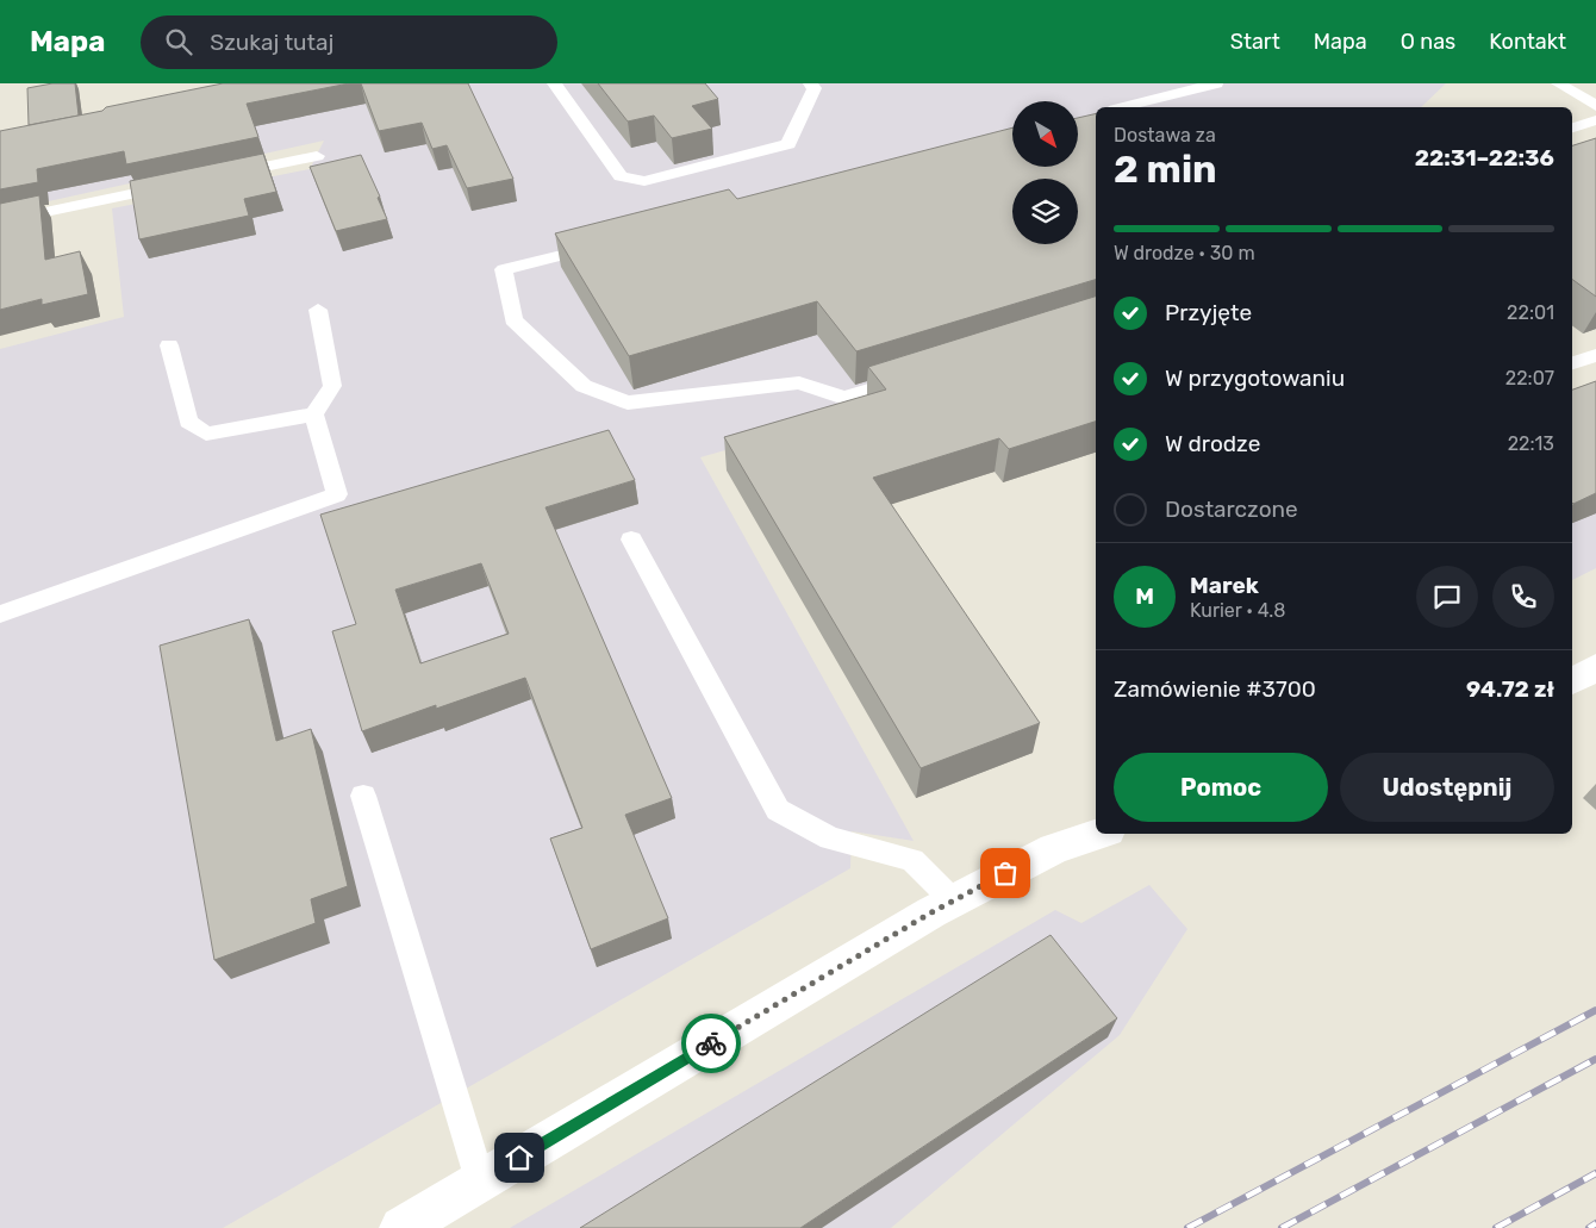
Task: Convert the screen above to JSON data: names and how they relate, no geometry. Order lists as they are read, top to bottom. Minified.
{"north":"bottom right","page":{"header":"Mapa","search":"Szukaj tutaj","nav":["Start","Mapa","O nas","Kontakt"],"heading":["2 min","Dostawa za","22:31–22:36"],"panel":["Marek","Kurier · 4.8","Zamówienie #3700","94.72 zł"],"bar":"W drodze · 30 m","list":[["Przyjęte","22:01"],["W przygotowaniu","22:07"],["W drodze","22:13"],"Dostarczone"],"round":"M","buttons":["Pomoc","Udostępnij"]}}
